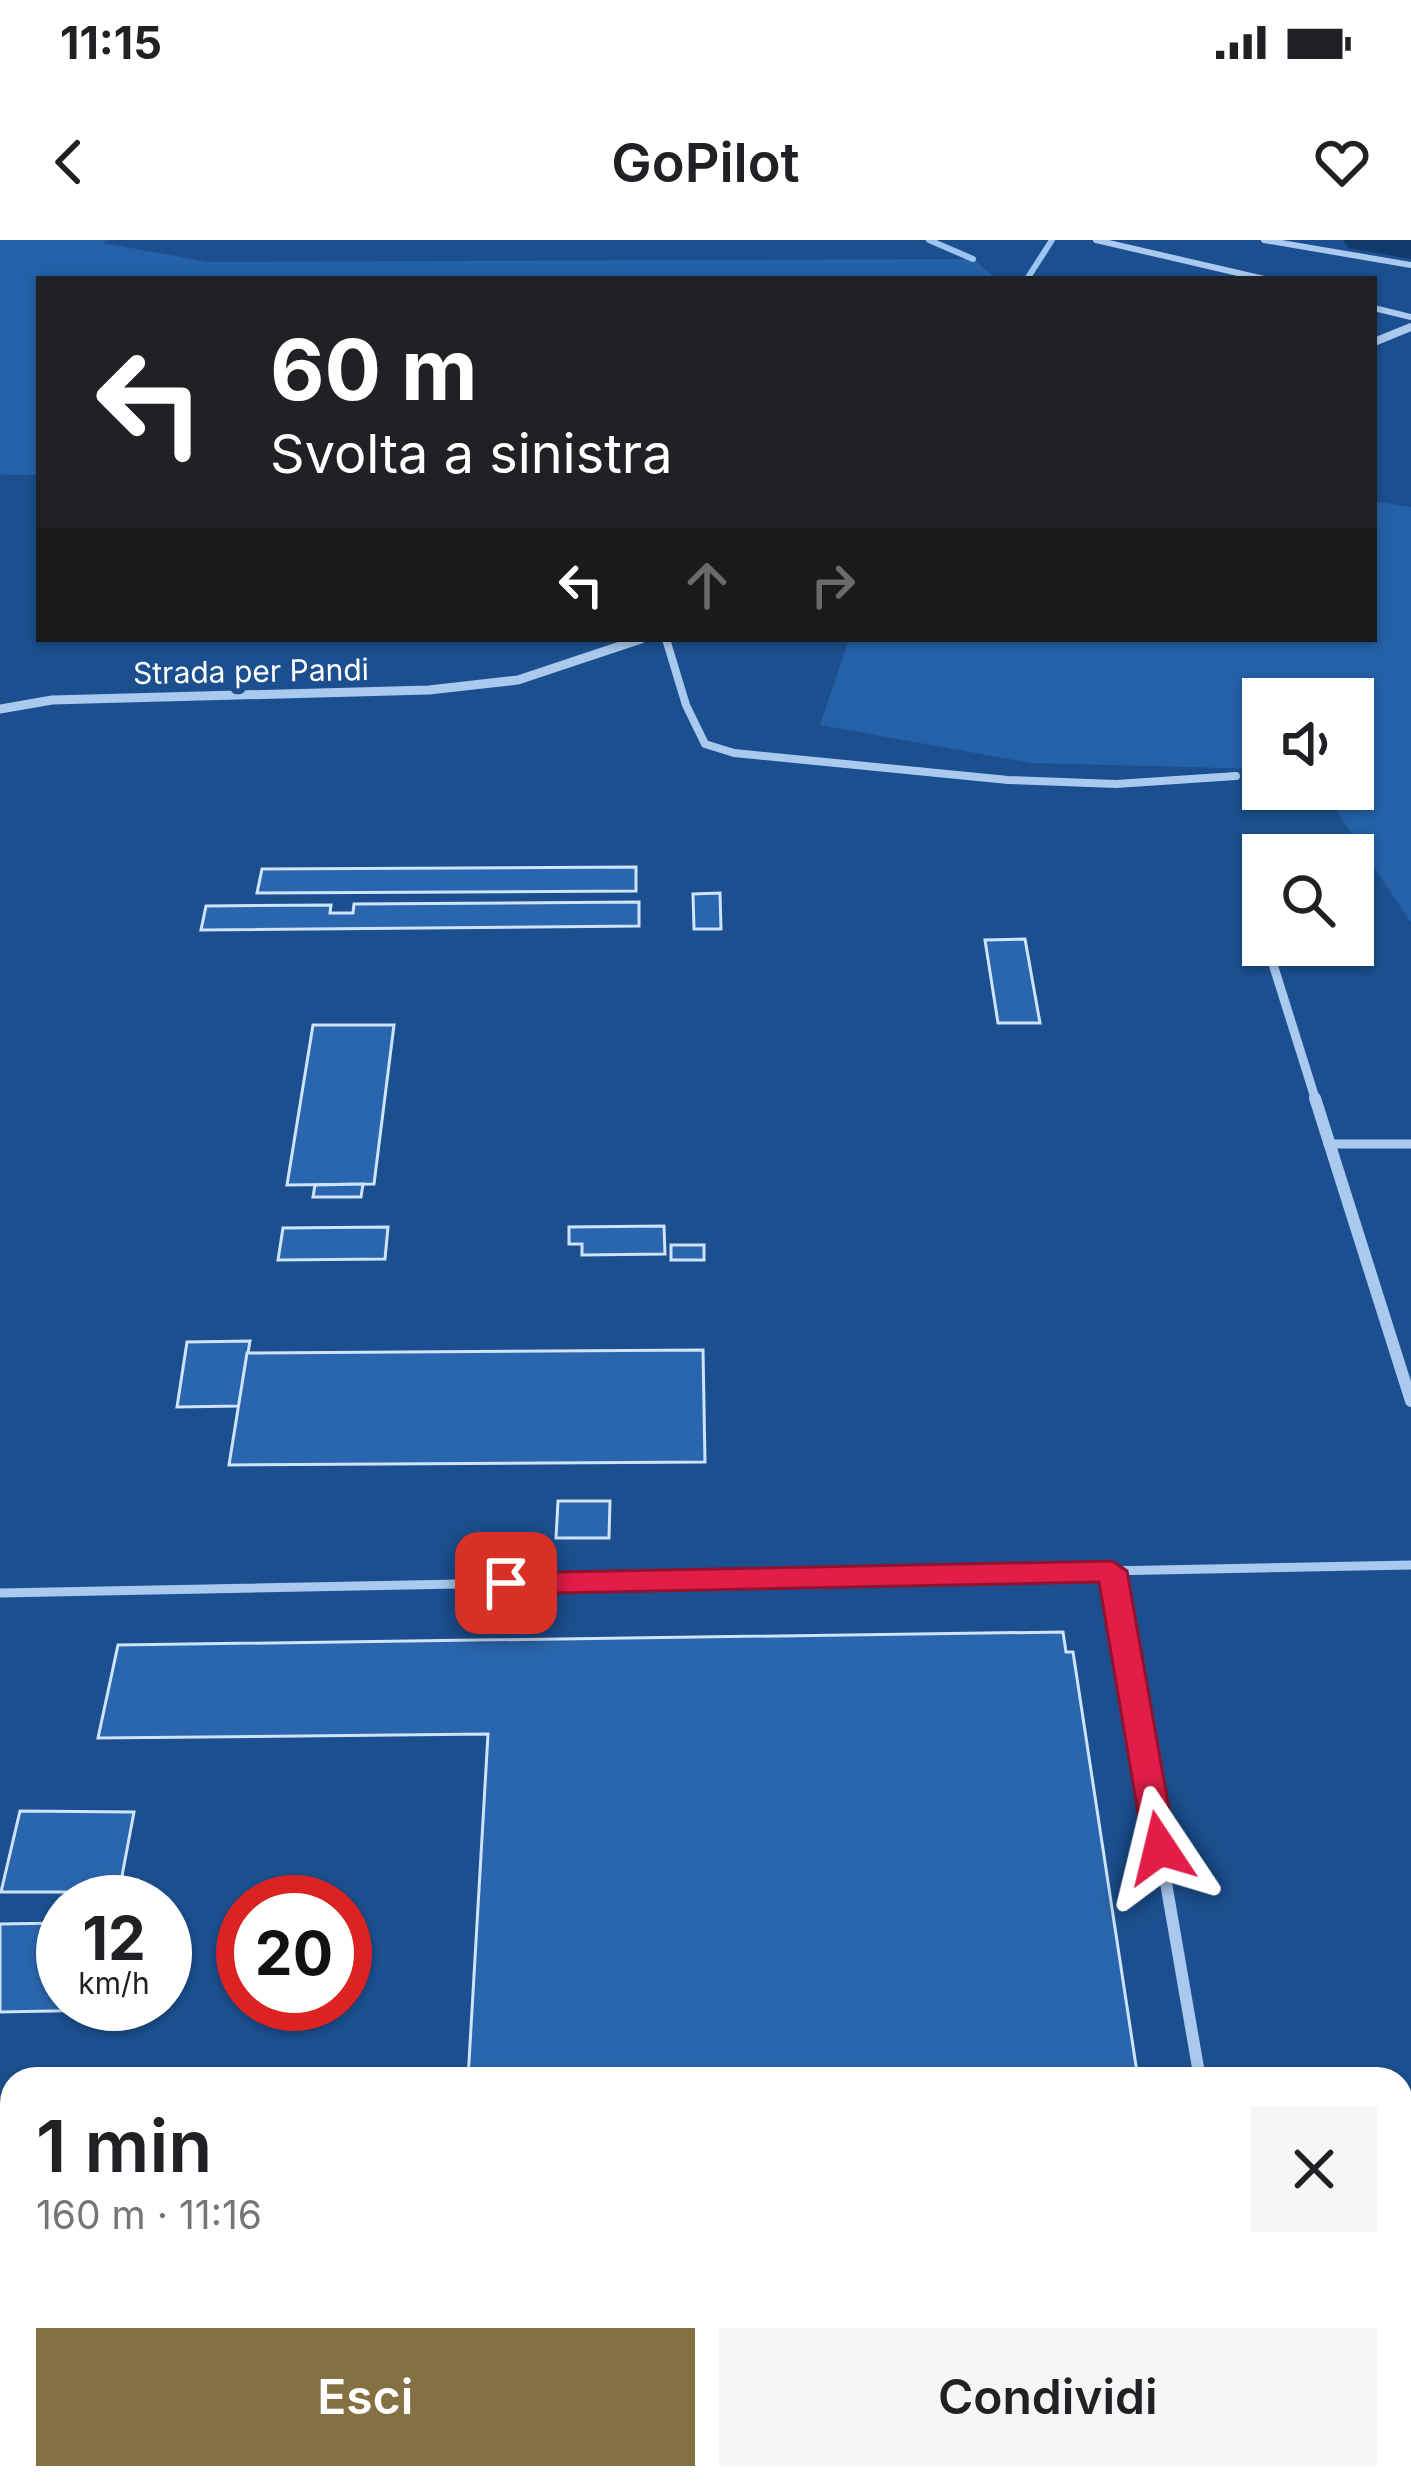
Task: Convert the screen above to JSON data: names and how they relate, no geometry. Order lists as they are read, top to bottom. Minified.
{"streets":{"street":["Strada per Pandi"]},"page":{"status":"11:15","header":"GoPilot","turn":["60 m","Svolta a sinistra"],"speed":"12 km/h","limit":"20","heading":["1 min","160 m · 11:16"],"buttons":["Esci","Condividi"]}}
